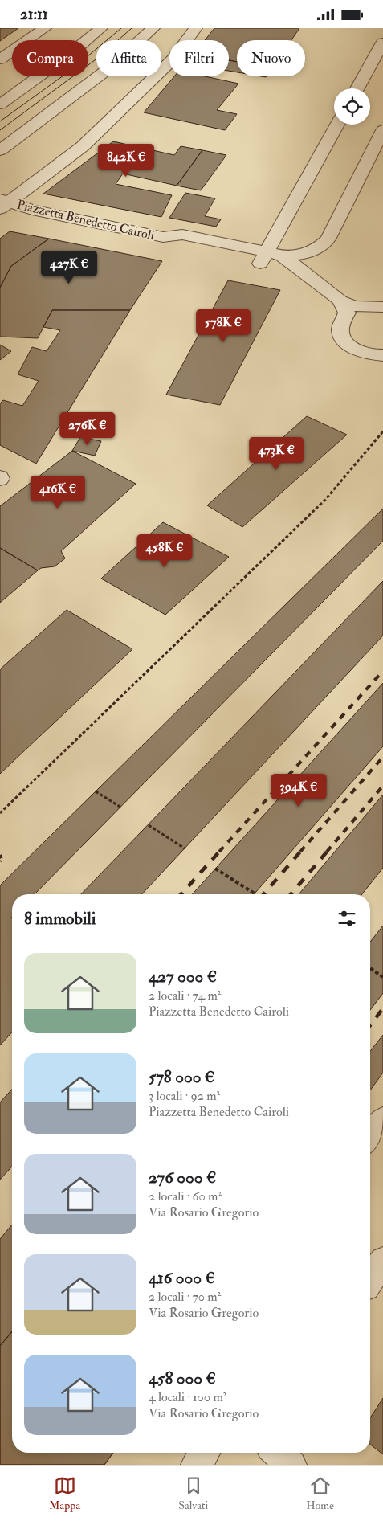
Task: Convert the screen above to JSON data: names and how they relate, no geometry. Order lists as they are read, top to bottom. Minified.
{"streets":{"street":["Piazzetta Benedetto Cairoli"]},"page":{"status":"21:11","chip":["Compra","Affitta","Filtri","Nuovo"],"price":["842K €","427K €","578K €","276K €","473K €","416K €","458K €","394K €"],"heading":"8 immobili","list":[{"name":"427 000 €","note":"2 locali · 74 m² · Piazzetta Benedetto Cairoli"},{"name":"578 000 €","note":"3 locali · 92 m² · Piazzetta Benedetto Cairoli"},{"name":"276 000 €","note":"2 locali · 60 m² · Via Rosario Gregorio"},{"name":"416 000 €","note":"2 locali · 70 m² · Via Rosario Gregorio"},{"name":"458 000 €","note":"4 locali · 100 m² · Via Rosario Gregorio"}],"tabs":["Mappa","Salvati","Home"]}}
